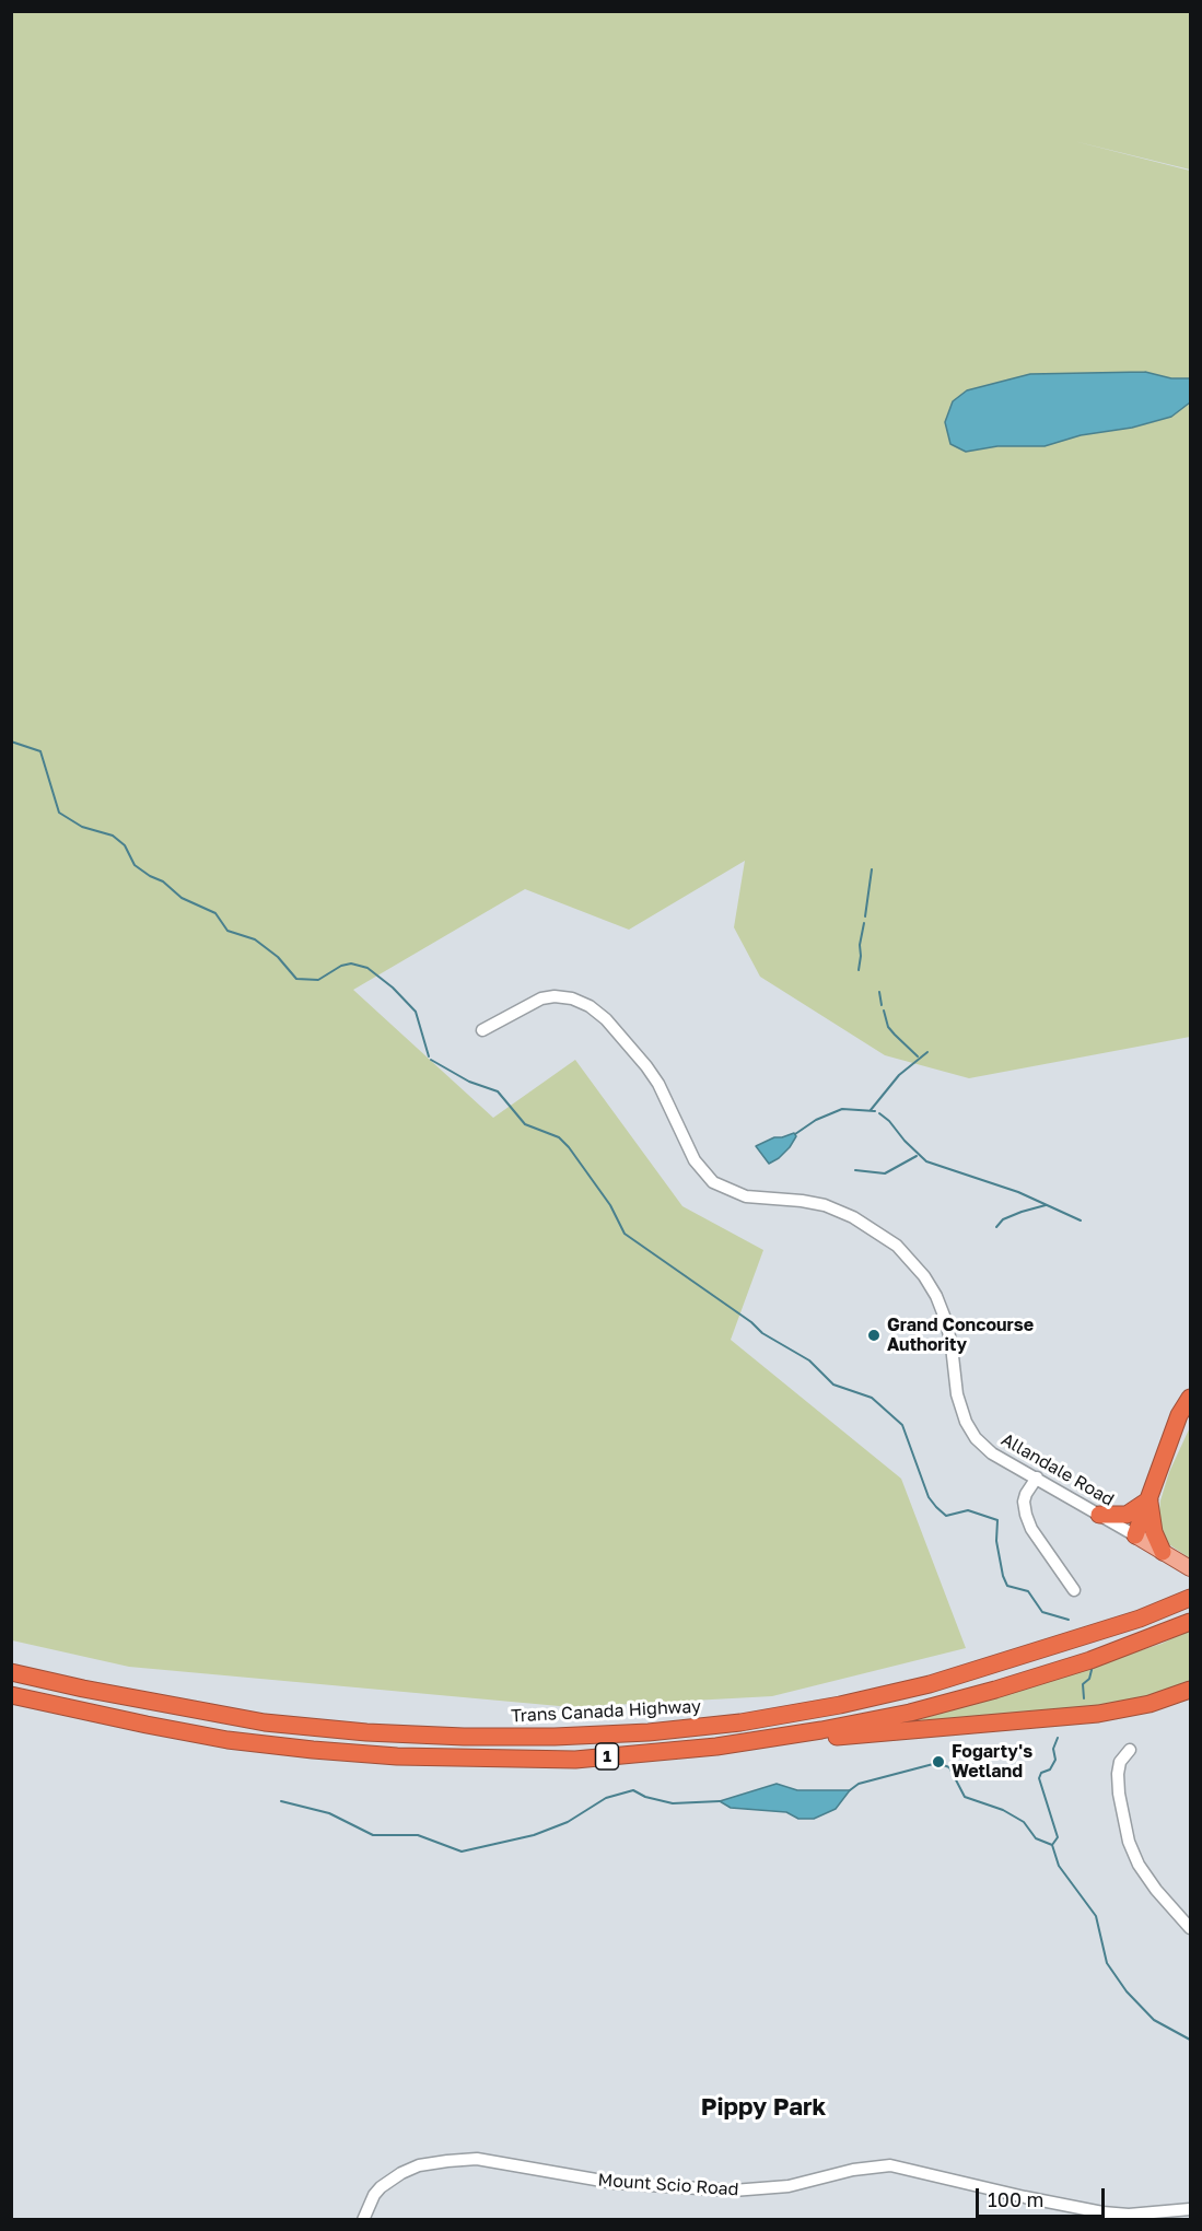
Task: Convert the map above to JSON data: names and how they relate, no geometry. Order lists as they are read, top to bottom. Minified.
{"streets":{"highway":["Trans Canada Highway","1"],"main road":["Allandale Road"],"street":["Mount Scio Road"]},"districts":["Pippy Park"],"places":["Grand Concourse Authority","Fogarty's Wetland"],"scale_bar":"100 m"}
